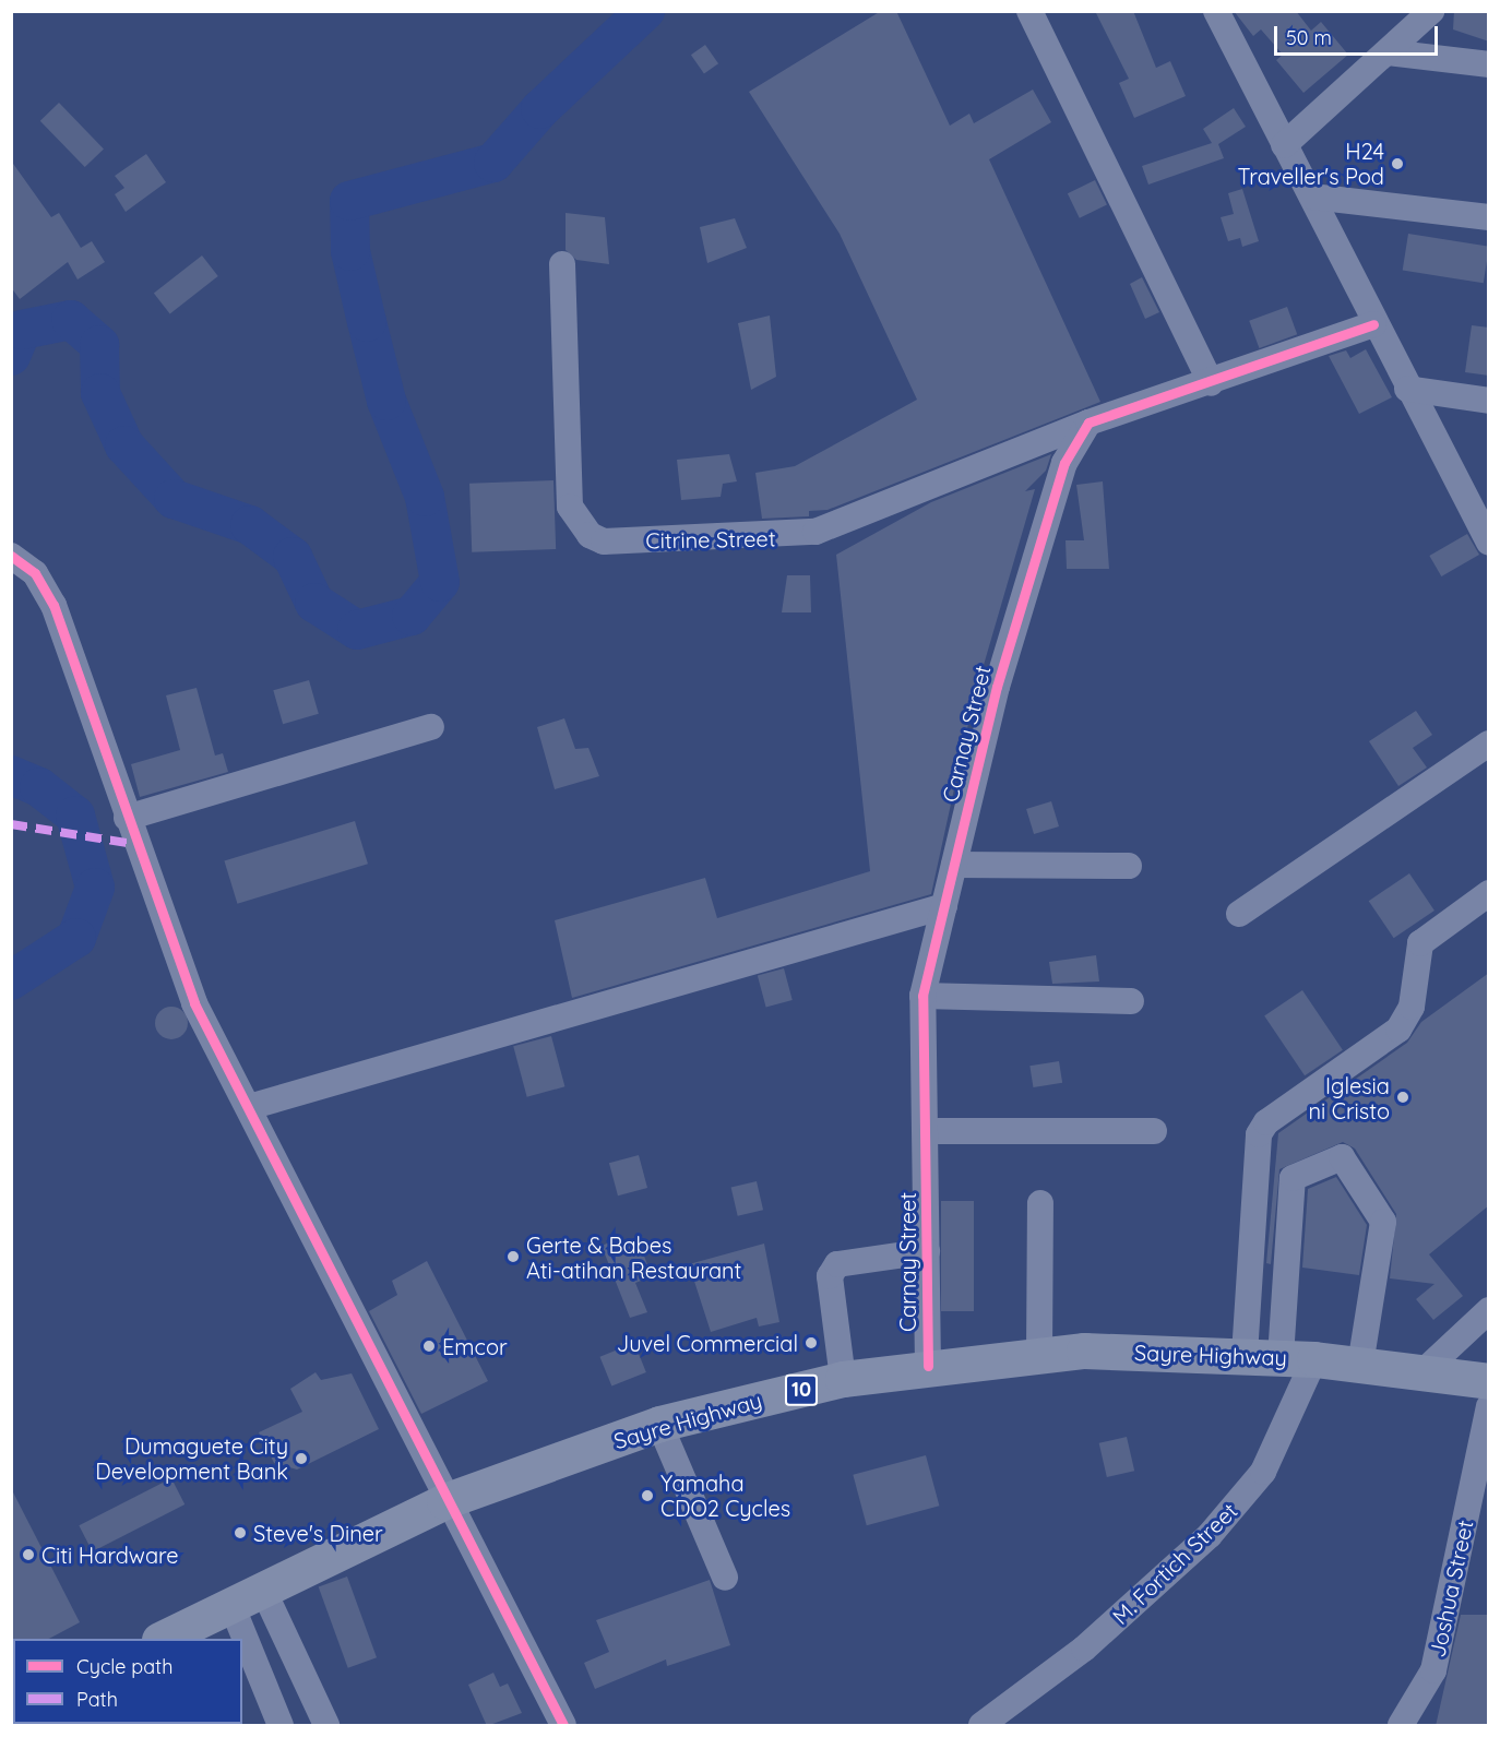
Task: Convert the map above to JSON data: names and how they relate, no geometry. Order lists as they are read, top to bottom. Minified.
{"streets":{"highway":["Sayre Highway","10"],"street":["Citrine Street","Carnay Street","M. Fortich Street","Joshua Street"]},"crossings":[["Citrine Street","Carnay Street"],["Carnay Street","Sayre Highway"],["Sayre Highway","M. Fortich Street"]],"places":["H24 Traveller's Pod","Iglesia ni Cristo","Gerte & Babes Ati-atihan Restaurant","Juvel Commercial","Emcor","Dumaguete City Development Bank","Yamaha CDO2 Cycles","Steve's Diner","Citi Hardware"],"legend":["Cycle path","Path"],"scale_bar":"50 m"}
